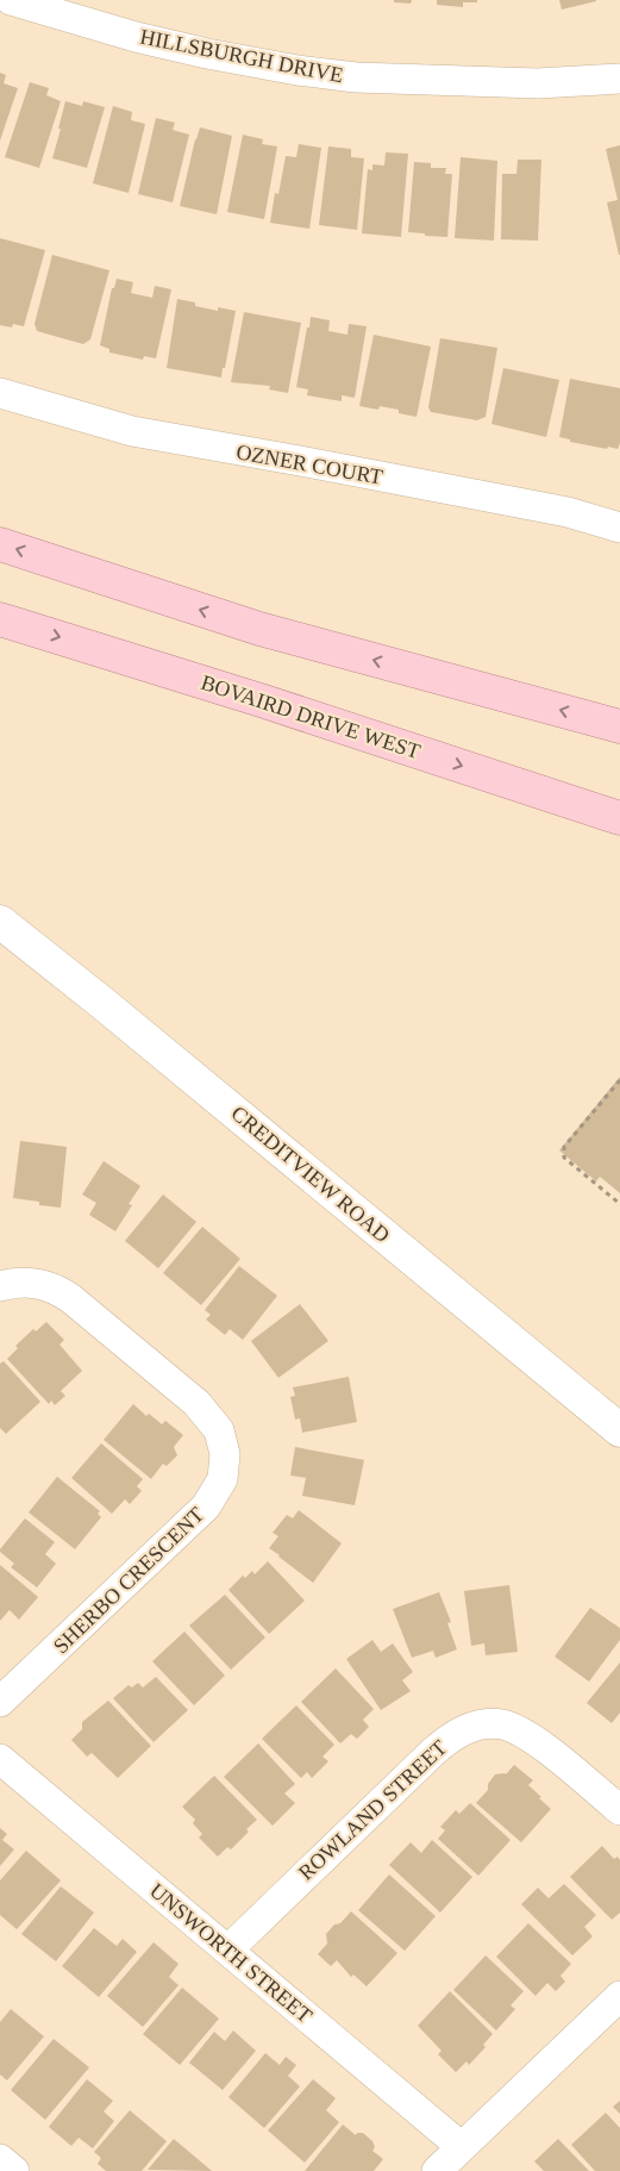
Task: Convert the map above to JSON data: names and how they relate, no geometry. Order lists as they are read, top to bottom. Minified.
{"streets":{"main road":["BOVAIRD DRIVE WEST"],"street":["HILLSBURGH DRIVE","OZNER COURT","CREDITVIEW ROAD","SHERBO CRESCENT","ROWLAND STREET","UNSWORTH STREET"]},"crossings":[["ROWLAND STREET","UNSWORTH STREET"]]}
